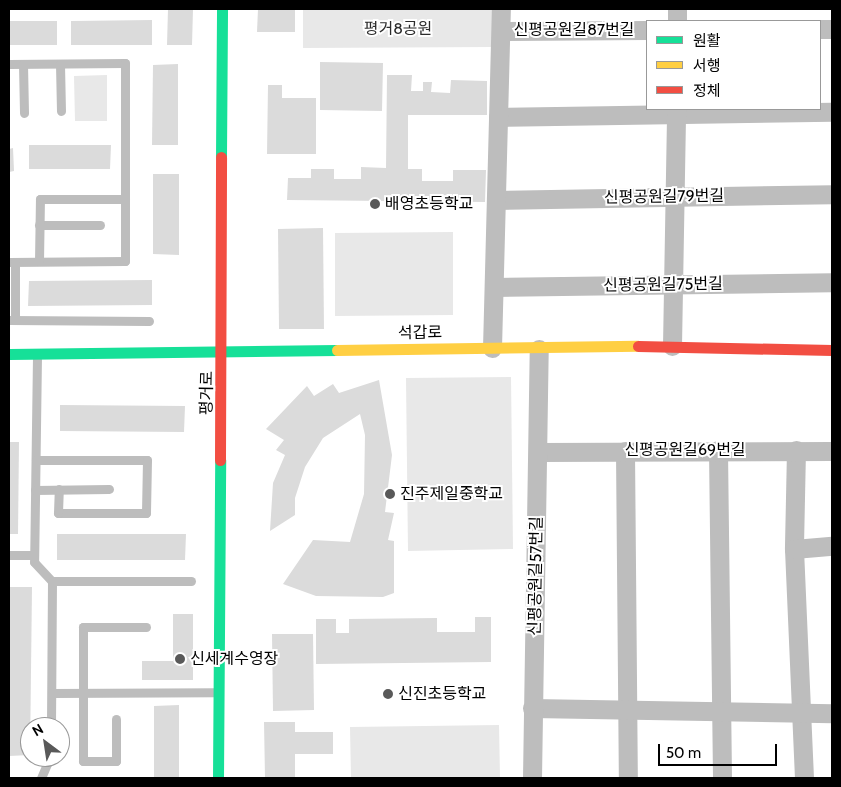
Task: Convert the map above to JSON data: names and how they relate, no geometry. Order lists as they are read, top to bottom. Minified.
{"streets":{"street":["신평공원길87번길","신평공원길79번길","신평공원길75번길","석갑로","평거로","신평공원길69번길","신평공원길57번길"]},"crossings":[["석갑로","평거로"],["석갑로","신평공원길57번길"],["신평공원길69번길","신평공원길57번길"]],"parks":["평거8공원"],"places":["배영초등학교","진주제일중학교","신세계수영장","신진초등학교"],"legend":["원활","서행","정체"],"scale_bar":"50 m","north":"top left"}
